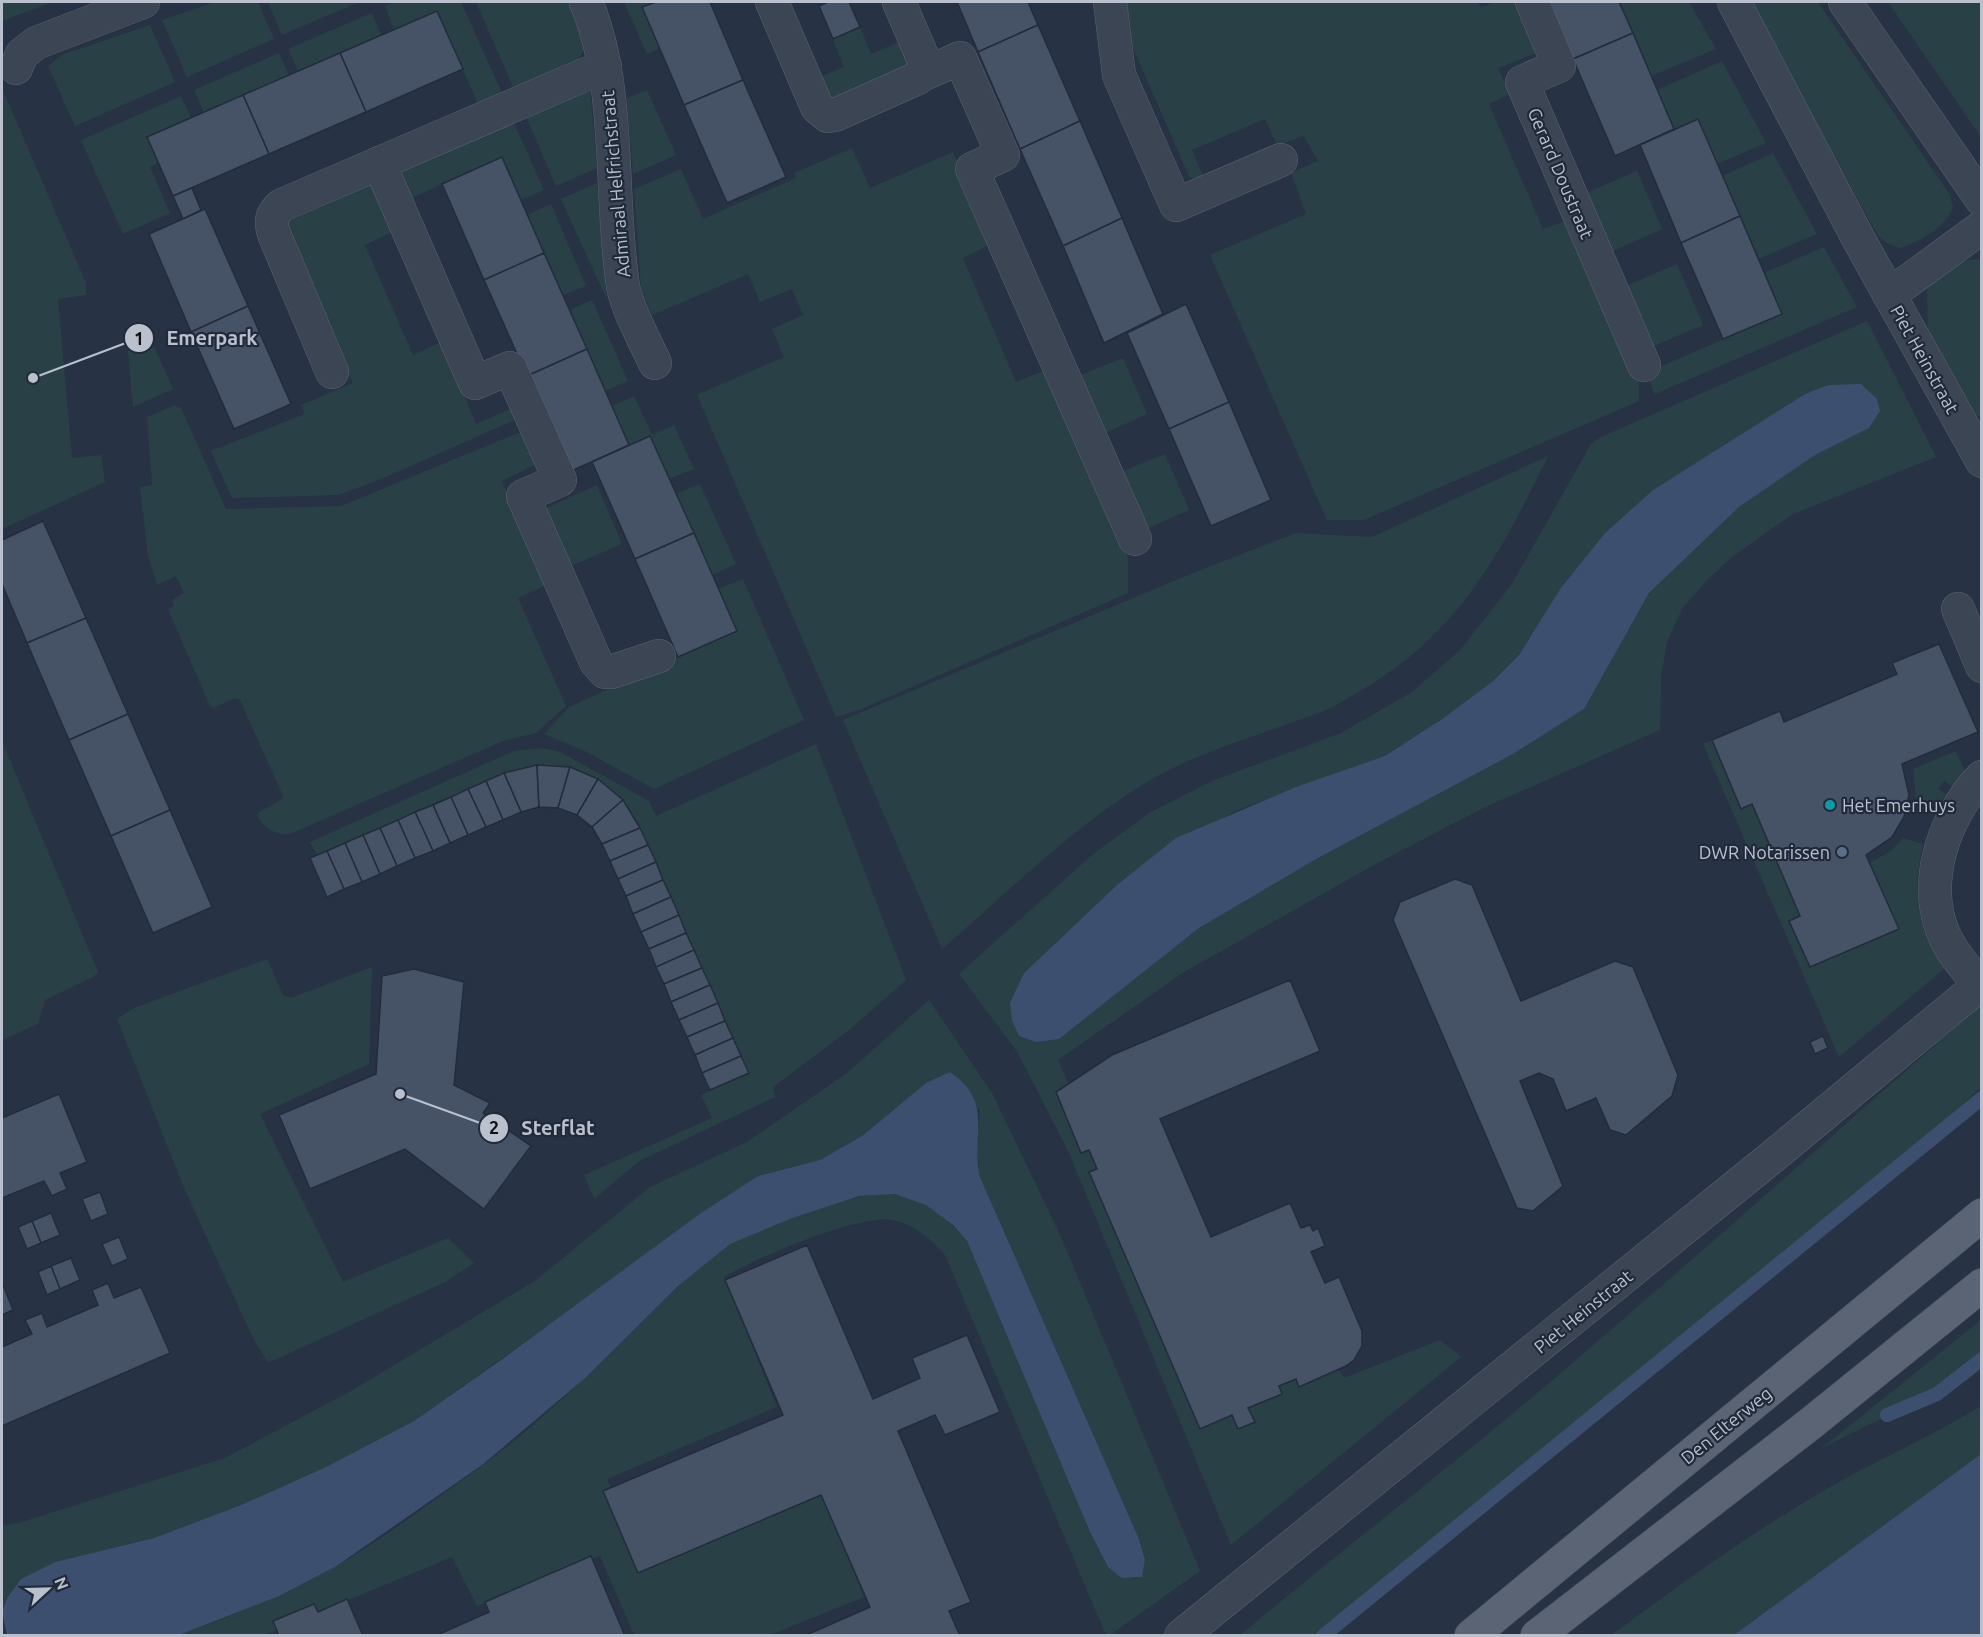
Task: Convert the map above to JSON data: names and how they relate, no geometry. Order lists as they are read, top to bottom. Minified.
{"streets":{"main road":["Den Elterweg"],"street":["Gerard Doustraat","Admiraal Helfrichstraat","Piet Heinstraat"]},"places":["Emerpark","Het Emerhuys","DWR Notarissen","Sterflat"],"north":"right"}
